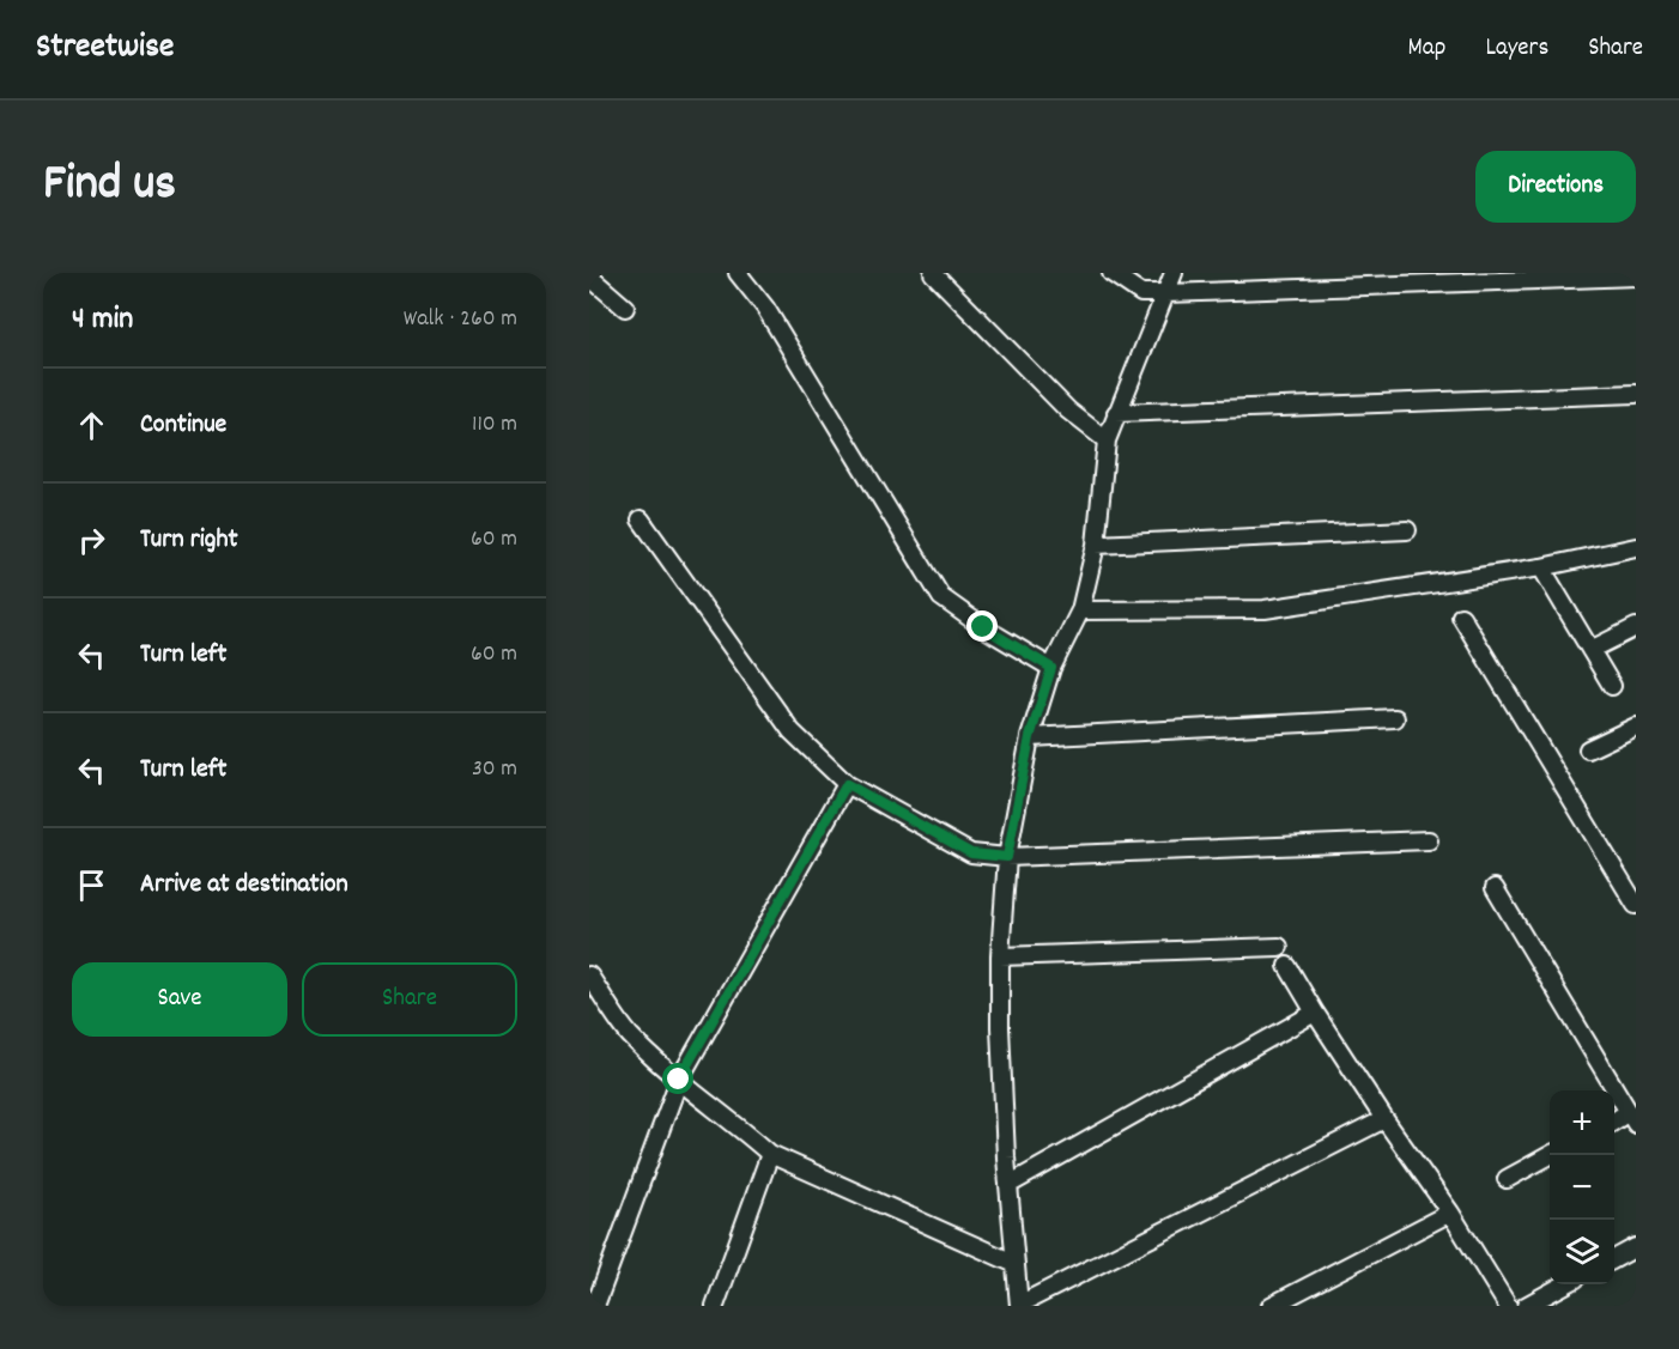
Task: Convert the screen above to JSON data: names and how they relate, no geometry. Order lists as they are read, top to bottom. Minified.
{"page":{"header":"Streetwise","nav":["Map","Layers","Share"],"title":"Find us","buttons":["Directions",["Save","Share"]],"heading":["4 min","Walk · 260 m"],"list":[["Continue","110 m"],["Turn right","60 m"],["Turn left","60 m"],["Turn left","30 m"],"Arrive at destination"],"map_buttons":["+","−"]}}
